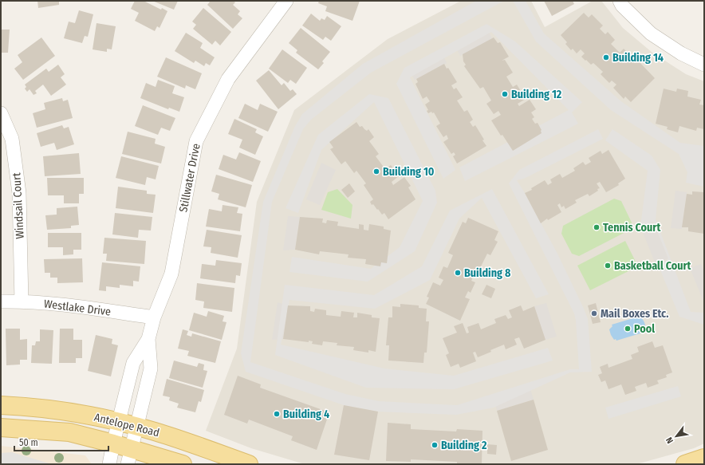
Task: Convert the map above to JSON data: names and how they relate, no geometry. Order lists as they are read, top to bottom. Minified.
{"streets":{"main road":["Antelope Road"],"street":["Stillwater Drive","Windsail Court","Westlake Drive"]},"crossings":[["Stillwater Drive","Westlake Drive"],["Stillwater Drive","Antelope Road"],["Windsail Court","Westlake Drive"]],"places":["Building 14","Building 12","Building 10","Tennis Court","Basketball Court","Building 8","Mail Boxes Etc.","Pool","Building 4","Building 2"],"scale_bar":"50 m","north":"bottom left"}
